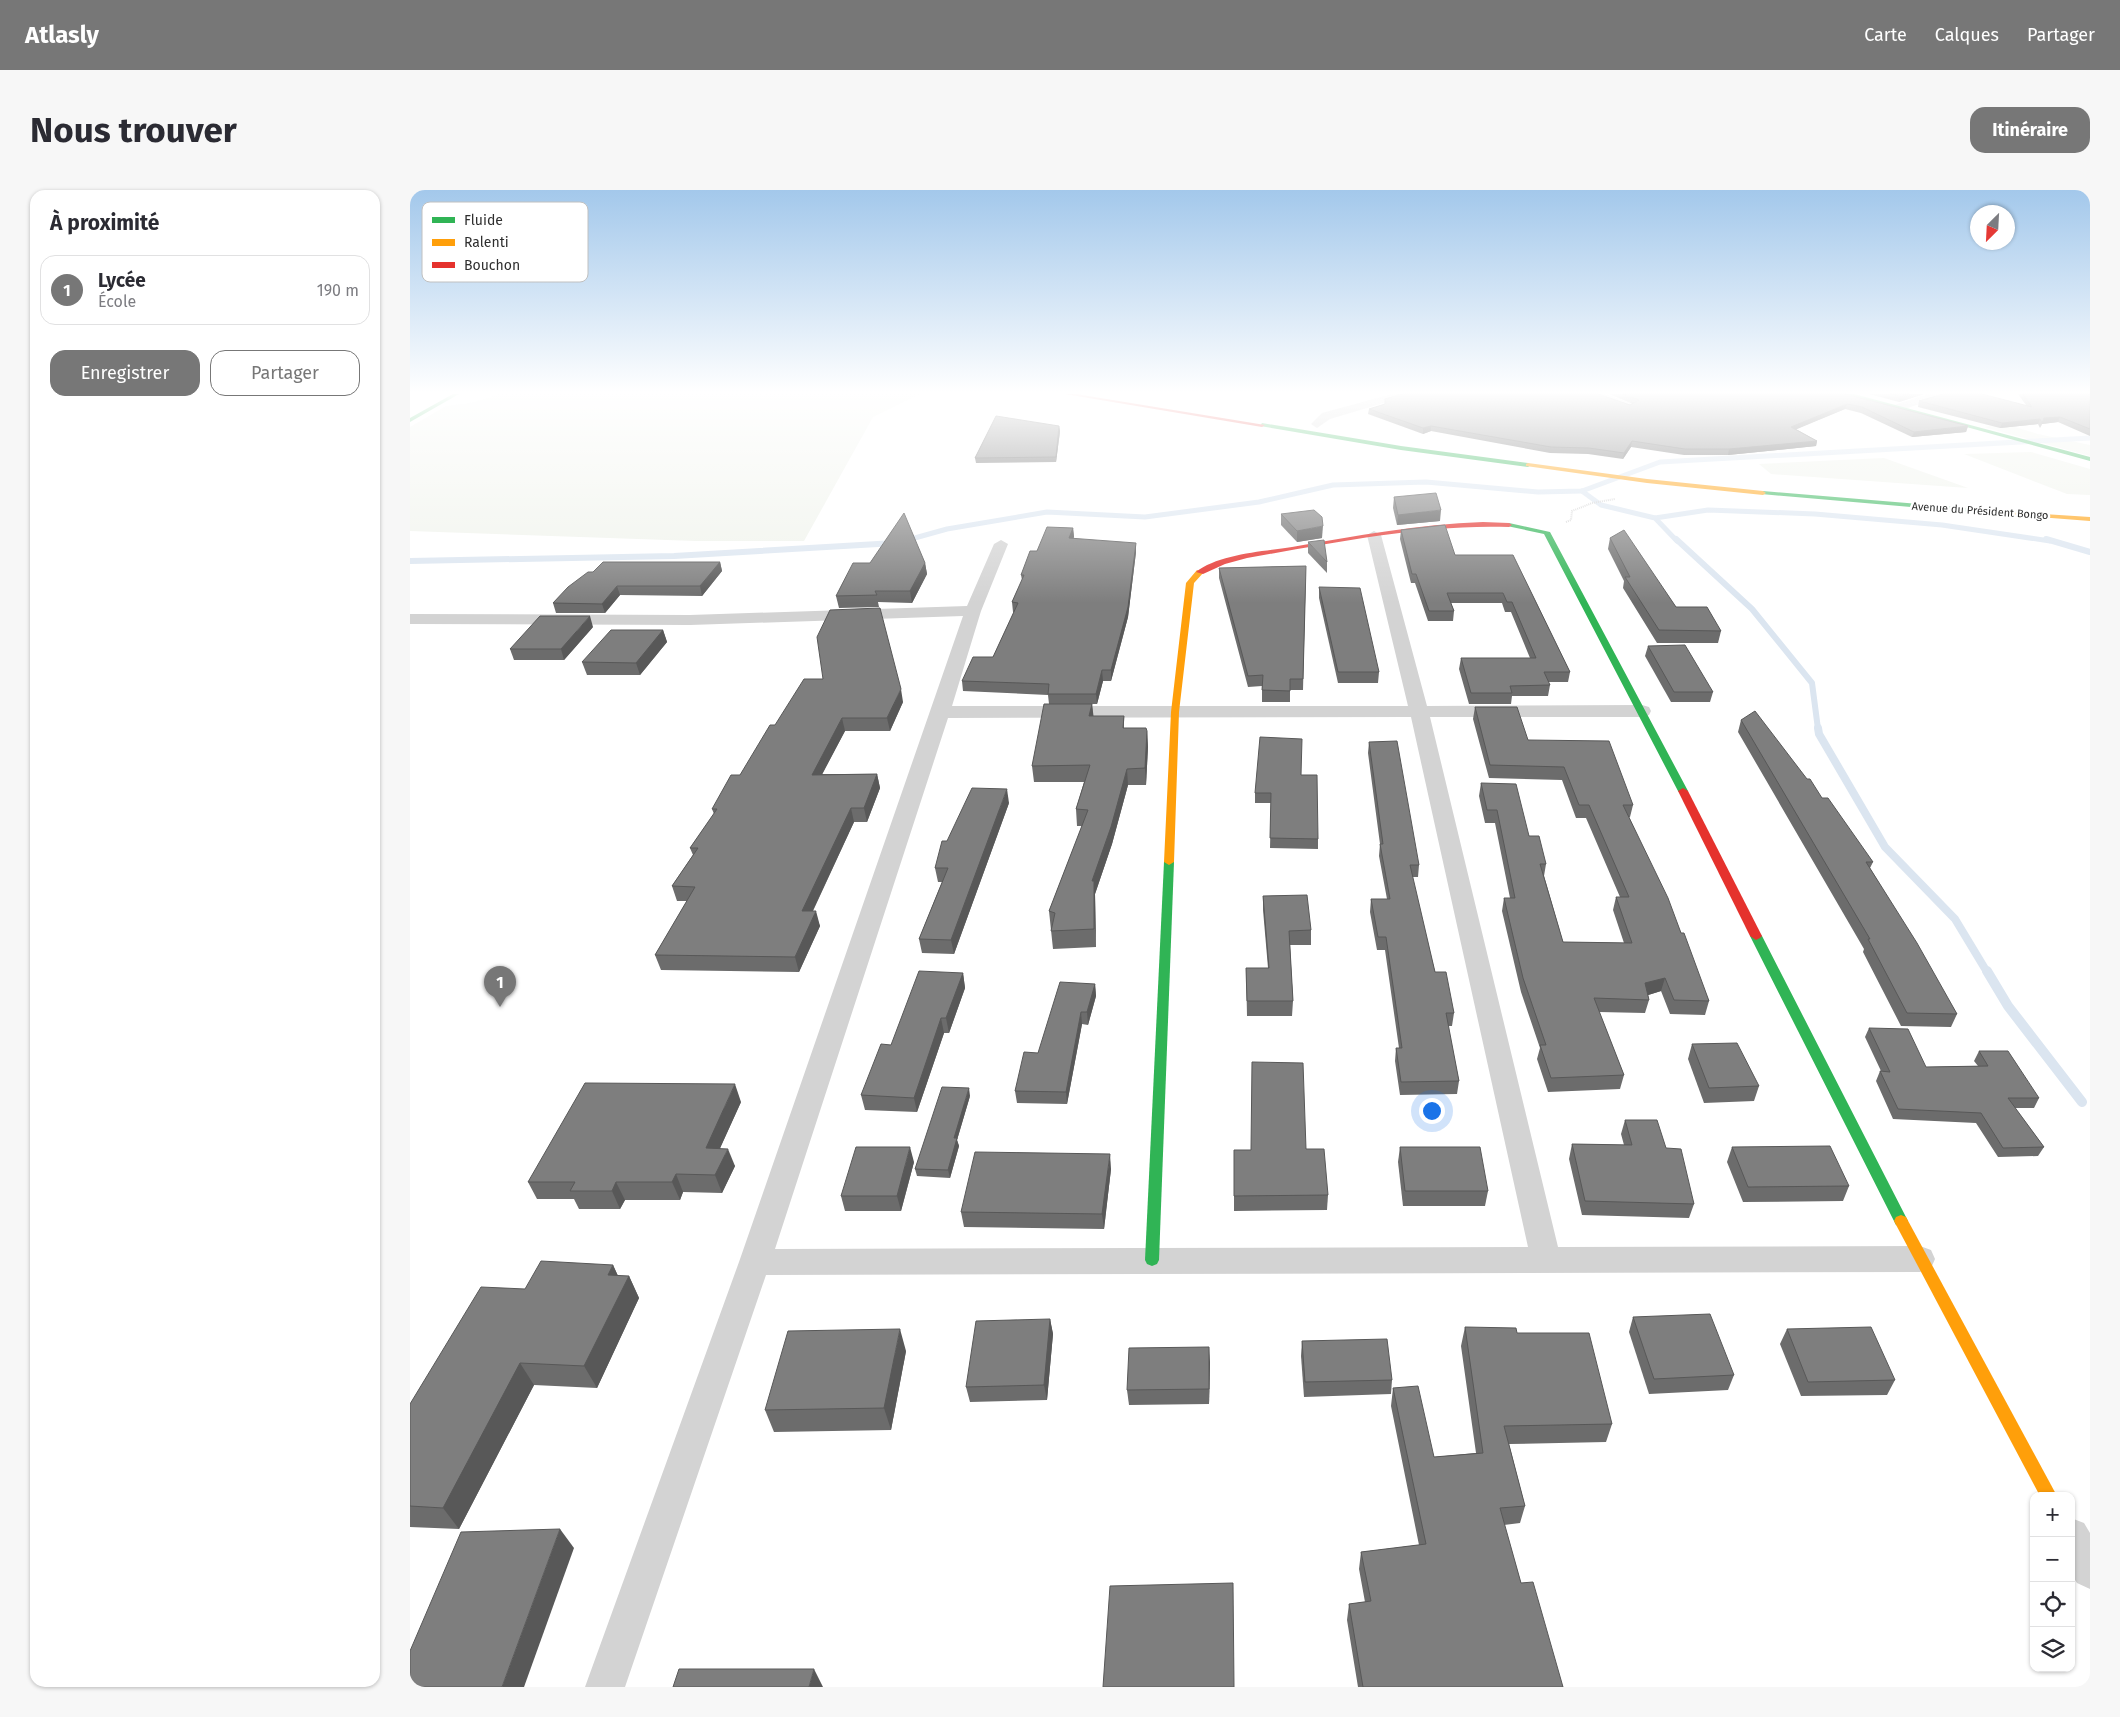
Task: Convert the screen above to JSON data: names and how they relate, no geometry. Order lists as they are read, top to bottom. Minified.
{"streets":{"street":["Avenue du Président Bongo"]},"legend":["Fluide","Ralenti","Bouchon"],"north":"bottom left","page":{"header":"Atlasly","nav":["Carte","Calques","Partager"],"buttons":["Itinéraire",["Enregistrer","Partager"]],"title":"Nous trouver","heading":"À proximité","list":[{"mark":"1","name":"Lycée","note":"École","value":"190 m"}],"pins":"1","map_buttons":["+","−"]}}
